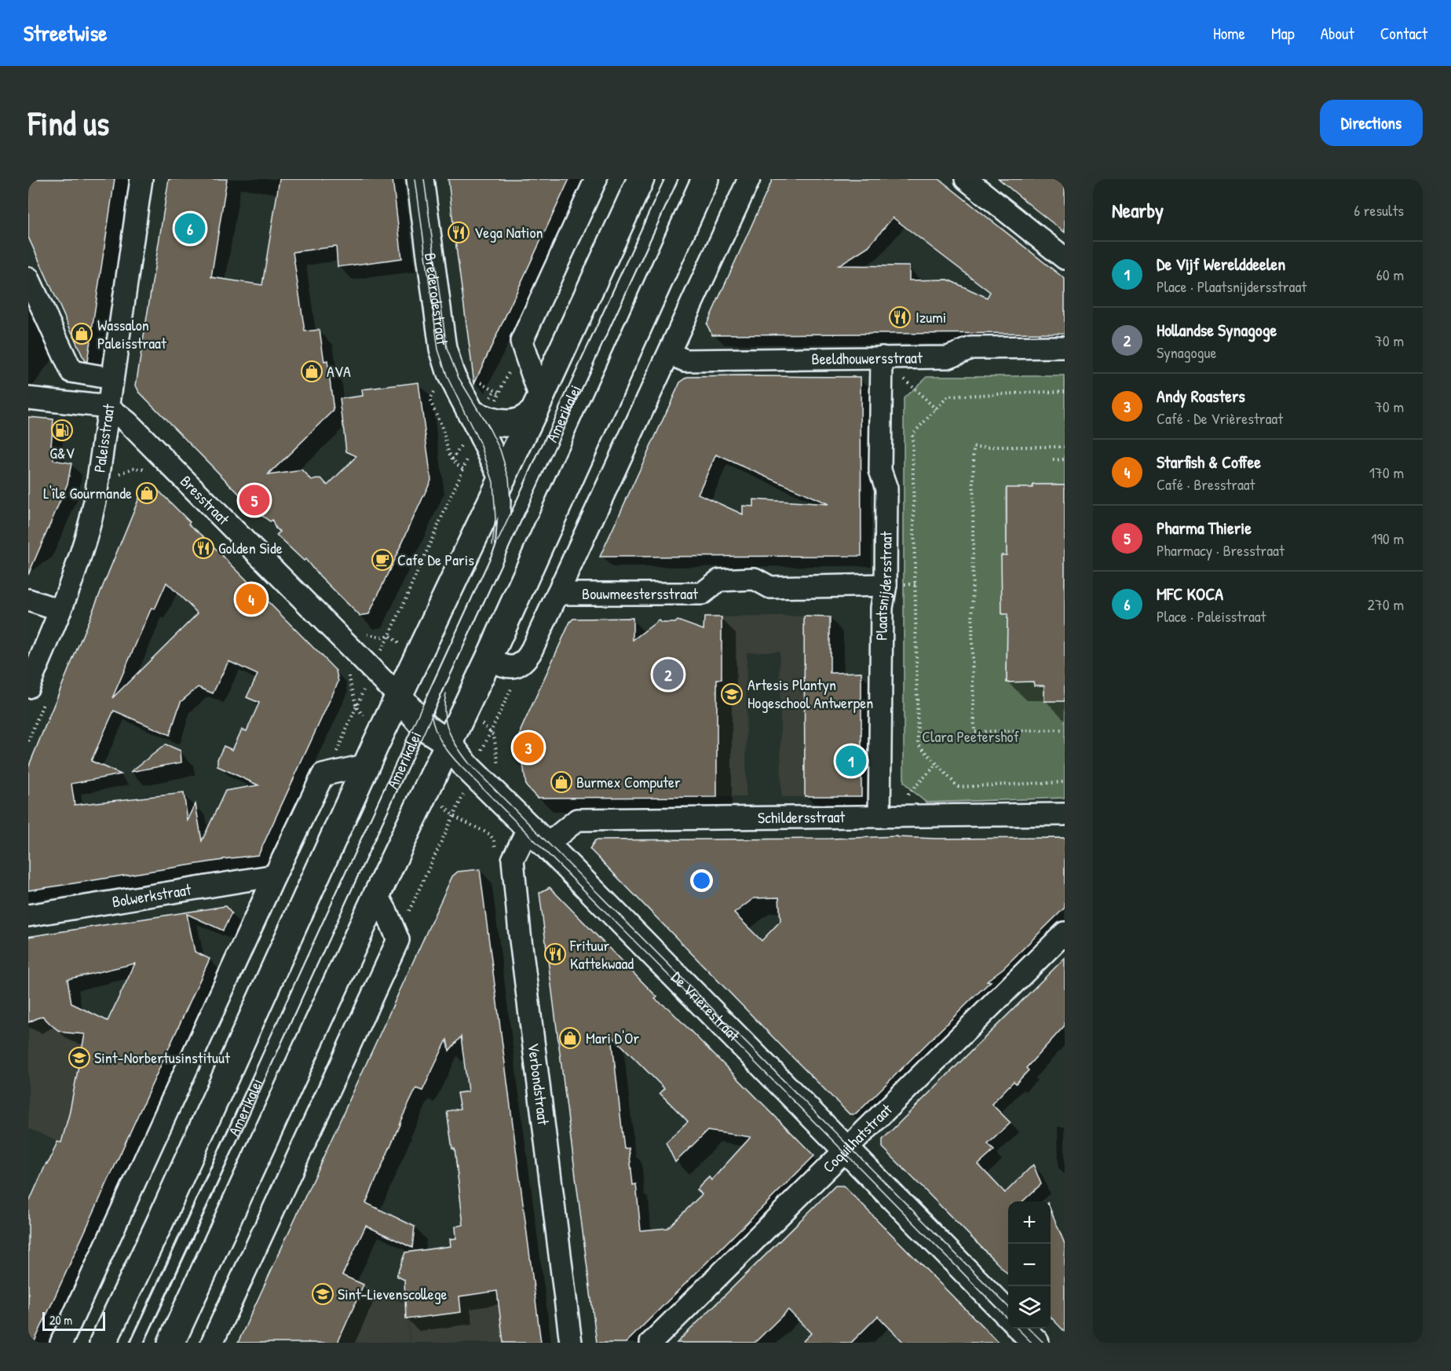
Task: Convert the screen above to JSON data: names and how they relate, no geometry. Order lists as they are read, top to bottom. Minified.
{"streets":{"main road":["Brederodestraat","Amerikalei","De Vrièrestraat"],"street":["Beeldhouwersstraat","Paleisstraat","Bresstraat","Plaatsnijdersstraat","Bouwmeestersstraat","Schildersstraat","Bolwerkstraat","Verbondstraat","Coquilhatstraat"]},"crossings":[["Brederodestraat","Amerikalei"],["Beeldhouwersstraat","Plaatsnijdersstraat"],["Amerikalei","Bresstraat"],["Amerikalei","De Vrièrestraat"],["Paleisstraat","Bresstraat"],["Bresstraat","De Vrièrestraat"],["Plaatsnijdersstraat","Bouwmeestersstraat"],["Plaatsnijdersstraat","Schildersstraat"],["Schildersstraat","De Vrièrestraat"],["Schildersstraat","Verbondstraat"],["De Vrièrestraat","Verbondstraat"],["De Vrièrestraat","Coquilhatstraat"]],"parks":["Clara Peetershof"],"places":{"restaurant":["Vega Nation","Izumi","Golden Side","Frituur Kattekwaad"],"shop":["Wassalon Paleisstraat","AVA","L'île Gourmande","Burmex Computer","Mari D'Or"],"fuel station":["G&V"],"cafe":["Cafe De Paris"],"school or university":["Artesis Plantyn Hogeschool Antwerpen","Sint-Norbertusinstituut","Sint-Lievenscollege"]},"scale_bar":"20 m","page":{"header":"Streetwise","nav":["Home","Map","About","Contact"],"buttons":"Directions","title":"Find us","heading":["Nearby","6 results"],"pins":["6","5","4","2","3","1"],"list":[{"mark":"1","name":"De Vijf Werelddeelen","note":"Place · Plaatsnijdersstraat","value":"60 m"},{"mark":"2","name":"Hollandse Synagoge","note":"Synagogue","value":"70 m"},{"mark":"3","name":"Andy Roasters","note":"Café · De Vrièrestraat","value":"70 m"},{"mark":"4","name":"Starfish & Coffee","note":"Café · Bresstraat","value":"170 m"},{"mark":"5","name":"Pharma Thierie","note":"Pharmacy · Bresstraat","value":"190 m"},{"mark":"6","name":"MFC KOCA","note":"Place · Paleisstraat","value":"270 m"}],"map_buttons":["+","−"],"scale":"20 m"}}
